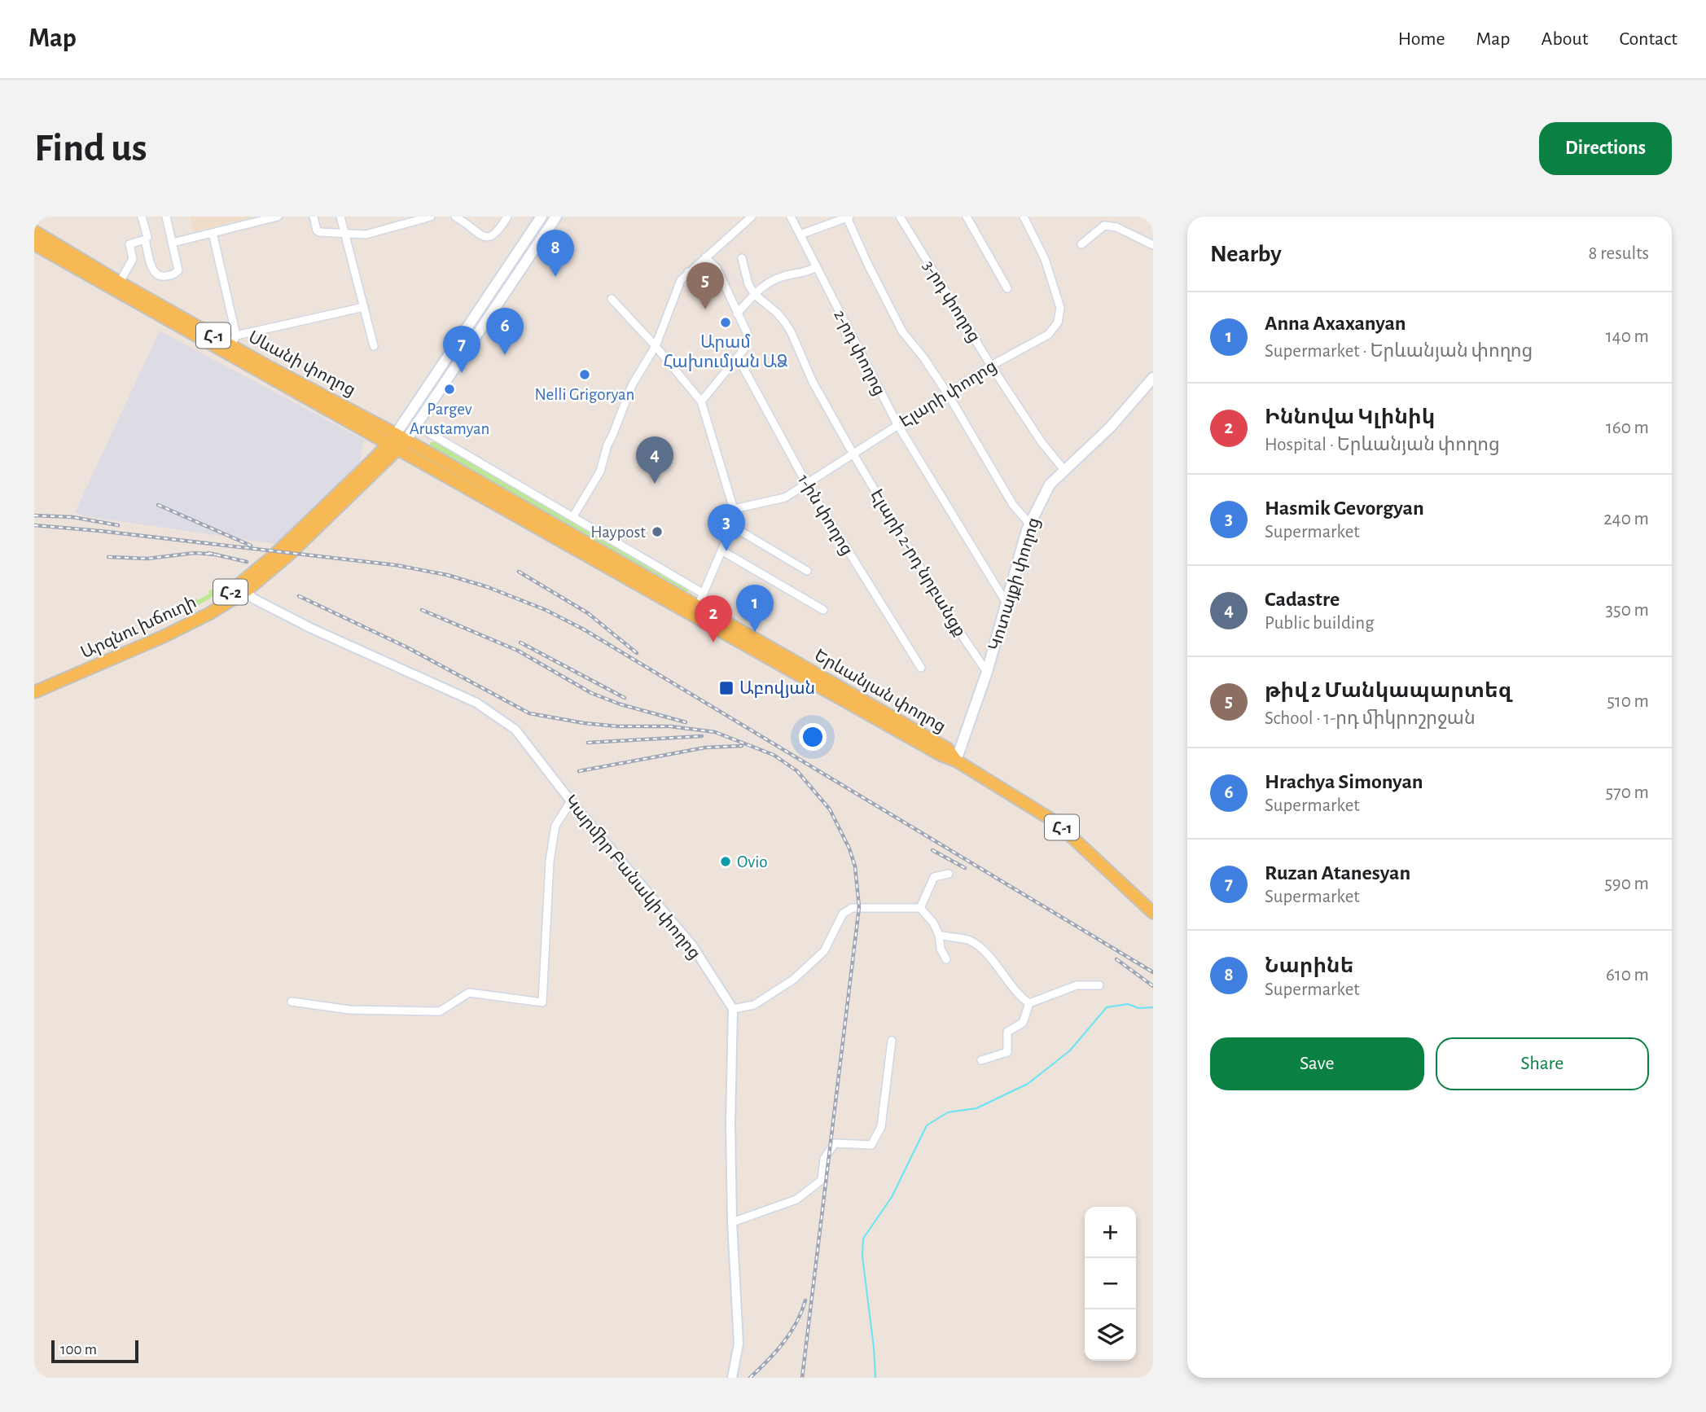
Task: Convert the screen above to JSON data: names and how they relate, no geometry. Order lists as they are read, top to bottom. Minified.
{"streets":{"main road":["Հ-1","Սևանի փողոց","Կոտայքի փողոց","Հ-2","Արզնու խճուղի","Երևանյան փողոց"],"street":["3-րդ փողոց","2-րդ փողոց","Էլարի փողոց","1-ին փողոց","Էլարի 2-րդ նրբանցք","Կարմիր Բանակի փողոց"]},"crossings":[["3-րդ փողոց","Էլարի փողոց"],["3-րդ փողոց","Կոտայքի փողոց"],["Հ-1","Կոտայքի փողոց"],["Հ-1","Երևանյան փողոց"],["2-րդ փողոց","Էլարի փողոց"],["2-րդ փողոց","Կոտայքի փողոց"],["Սևանի փողոց","Հ-2"],["Սևանի փողոց","Երևանյան փողոց"],["Էլարի փողոց","1-ին փողոց"],["Էլարի փողոց","Էլարի 2-րդ նրբանցք"],["Էլարի 2-րդ նրբանցք","Կոտայքի փողոց"],["Կոտայքի փողոց","Երևանյան փողոց"],["Հ-2","Արզնու խճուղի"],["Հ-2","Երևանյան փողոց"],["Հ-2","Կարմիր Բանակի փողոց"],["Արզնու խճուղի","Կարմիր Բանակի փողոց"]],"places":{"other":["Արամ Հախումյան ԱՁ","Nelli Grigoryan","Pargev Arustamyan","Haypost","Ovio"],"transit":["Աբովյան"]},"scale_bar":"100 m","page":{"header":"Map","nav":["Home","Map","About","Contact"],"buttons":["Directions",["Save","Share"]],"title":"Find us","heading":["Nearby","8 results"],"pins":["8","5","6","7","4","3","1","2"],"list":[{"mark":"1","name":"Anna Axaxanyan","note":"Supermarket · Երևանյան փողոց","value":"140 m"},{"mark":"2","name":"Իննովա Կլինիկ","note":"Hospital · Երևանյան փողոց","value":"160 m"},{"mark":"3","name":"Hasmik Gevorgyan","note":"Supermarket","value":"240 m"},{"mark":"4","name":"Cadastre","note":"Public building","value":"350 m"},{"mark":"5","name":"թիվ 2 Մանկապարտեզ","note":"School · 1-րդ միկրոշրջան","value":"510 m"},{"mark":"6","name":"Hrachya Simonyan","note":"Supermarket","value":"570 m"},{"mark":"7","name":"Ruzan Atanesyan","note":"Supermarket","value":"590 m"},{"mark":"8","name":"Նարինե","note":"Supermarket","value":"610 m"}],"map_buttons":["+","−"],"scale":"100 m"}}
